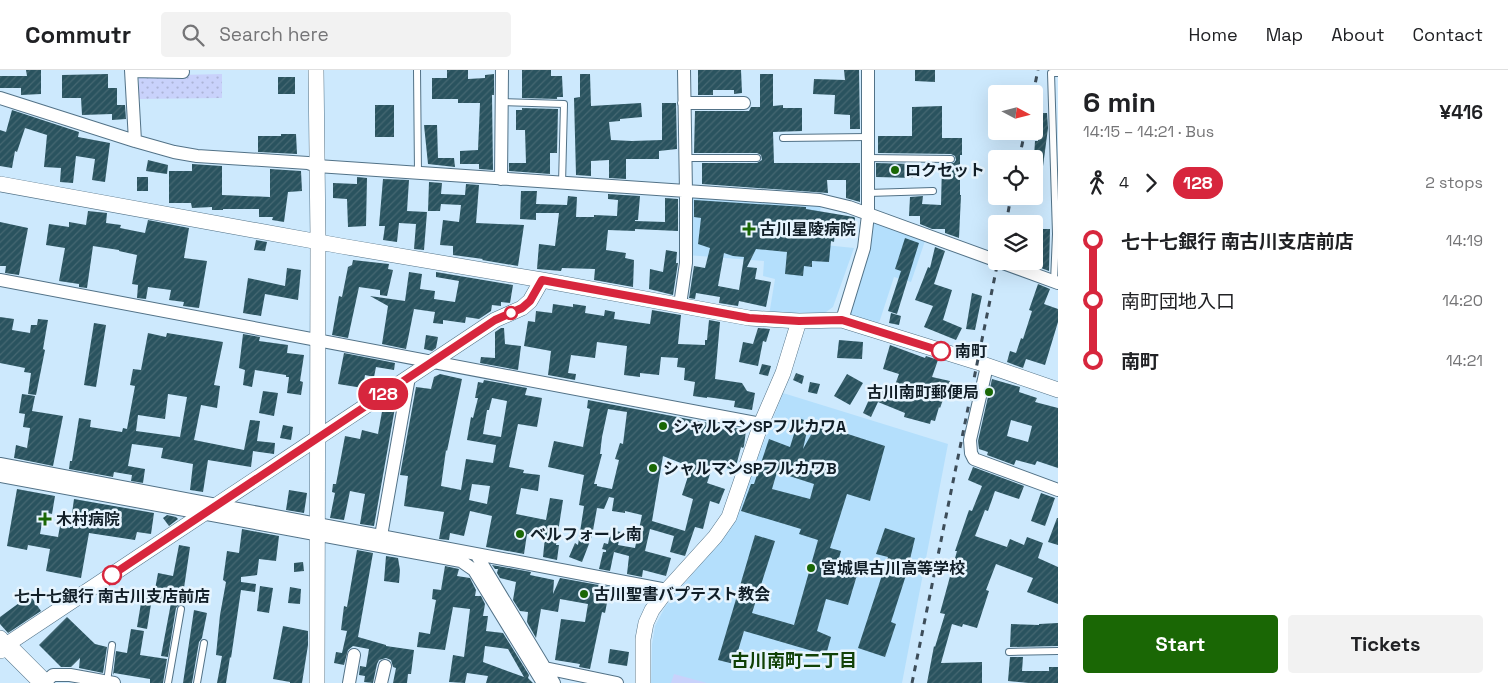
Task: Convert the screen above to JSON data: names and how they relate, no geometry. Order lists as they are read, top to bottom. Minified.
{"districts":["古川南町二丁目"],"places":{"other":["ロクセット","南町","古川南町郵便局","シャルマンSPフルカワA","シャルマンSPフルカワB","ベルフォーレ南","宮城県古川高等学校","七十七銀行 南古川支店前店","古川聖書バプテスト教会"],"health":["古川星陵病院","木村病院"]},"lines":["bus line 128"],"north":"right","page":{"header":"Commutr","search":"Search here","nav":["Home","Map","About","Contact"],"on_map":"128","heading":["6 min","14:15 – 14:21 · Bus","¥416"],"legs":["4","128","2 stops"],"list":[{"name":"七十七銀行 南古川支店前店","value":"14:19"},{"name":"南町団地入口","value":"14:20"},{"name":"南町","value":"14:21"}],"buttons":["Start","Tickets"]}}
